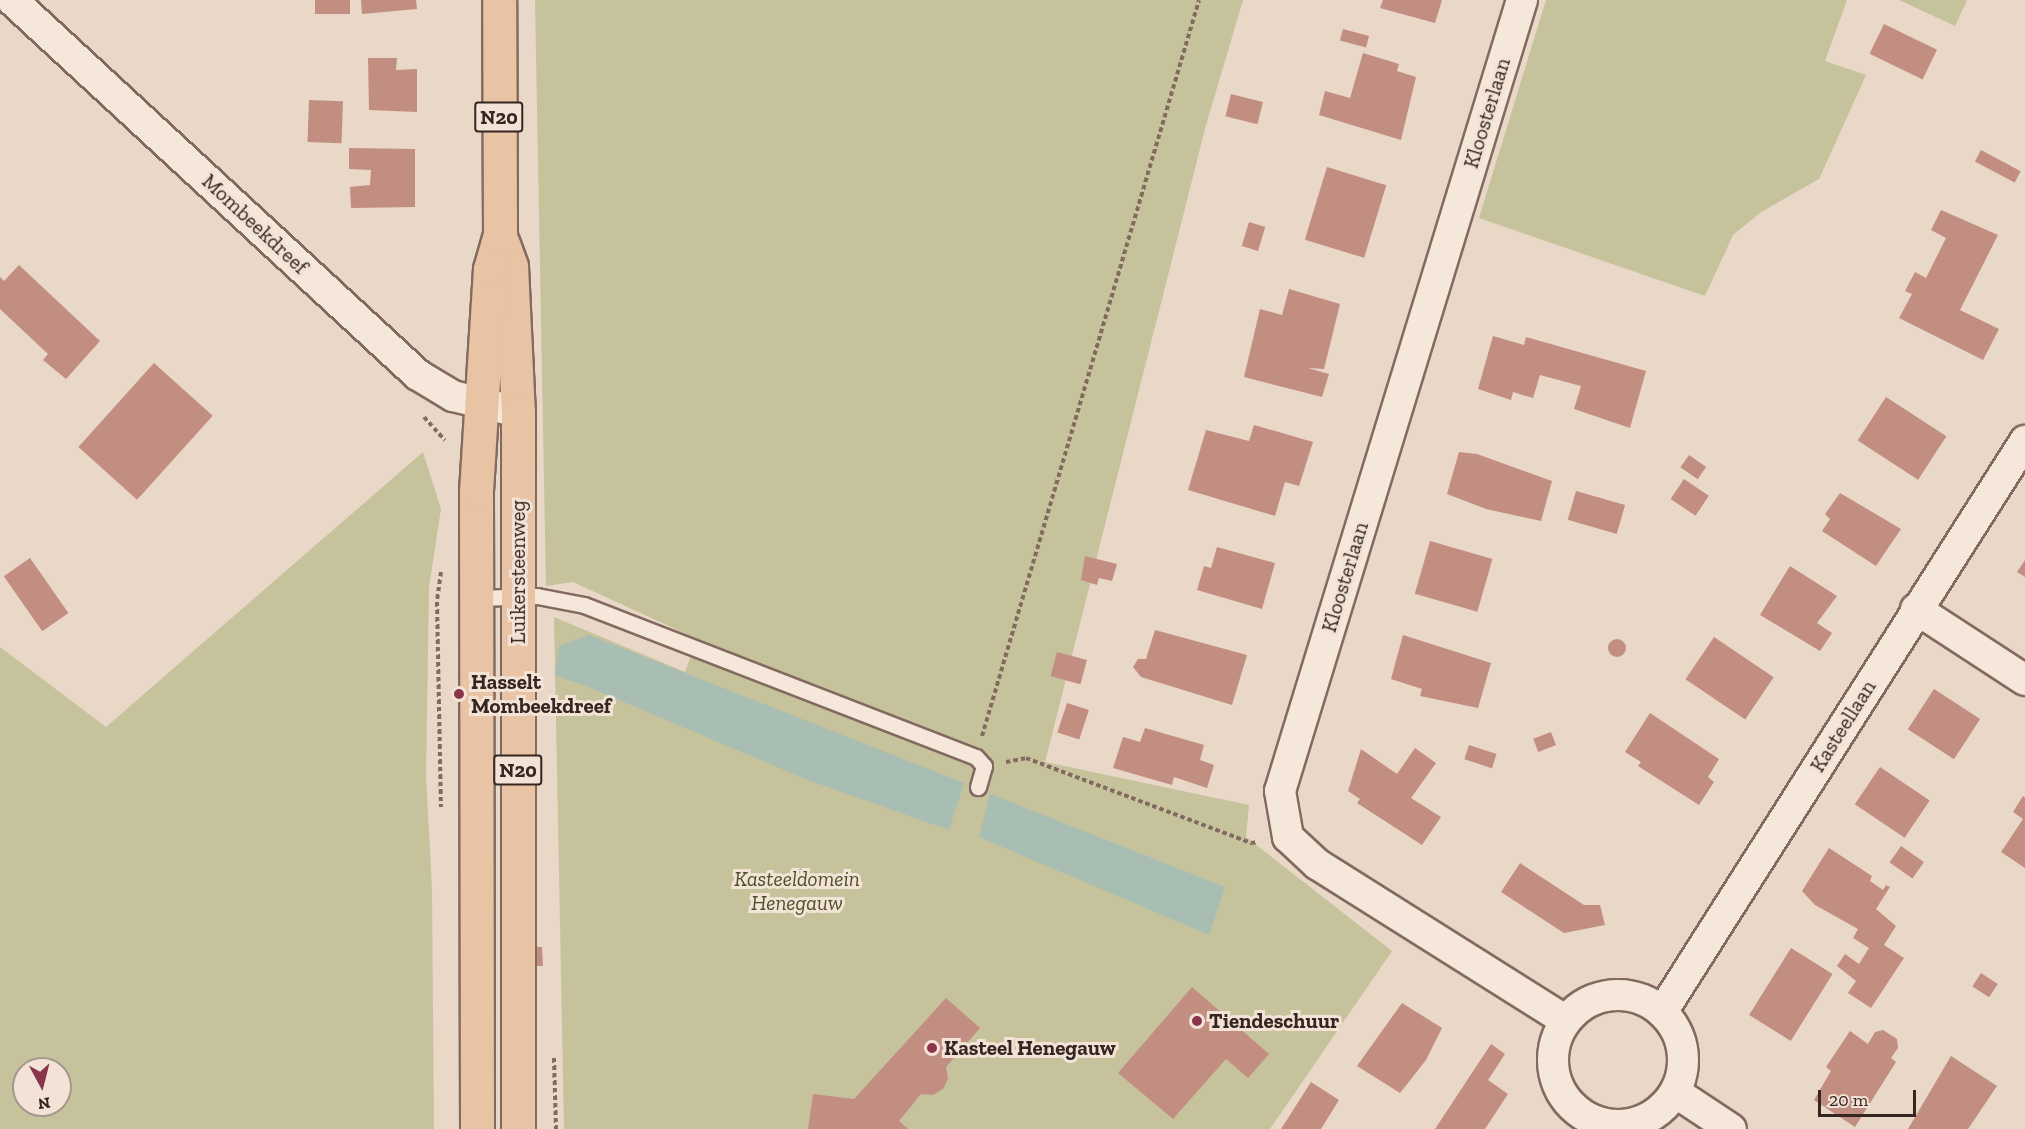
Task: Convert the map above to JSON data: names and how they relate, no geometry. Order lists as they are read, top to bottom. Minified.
{"streets":{"main road":["N20","Luikersteenweg"],"street":["Kloosterlaan","Mombeekdreef","Kasteellaan"]},"crossings":[["Mombeekdreef","Luikersteenweg"]],"parks":["Kasteeldomein Henegauw"],"places":["Hasselt Mombeekdreef","Tiendeschuur","Kasteel Henegauw"],"scale_bar":"20 m","north":"bottom"}
